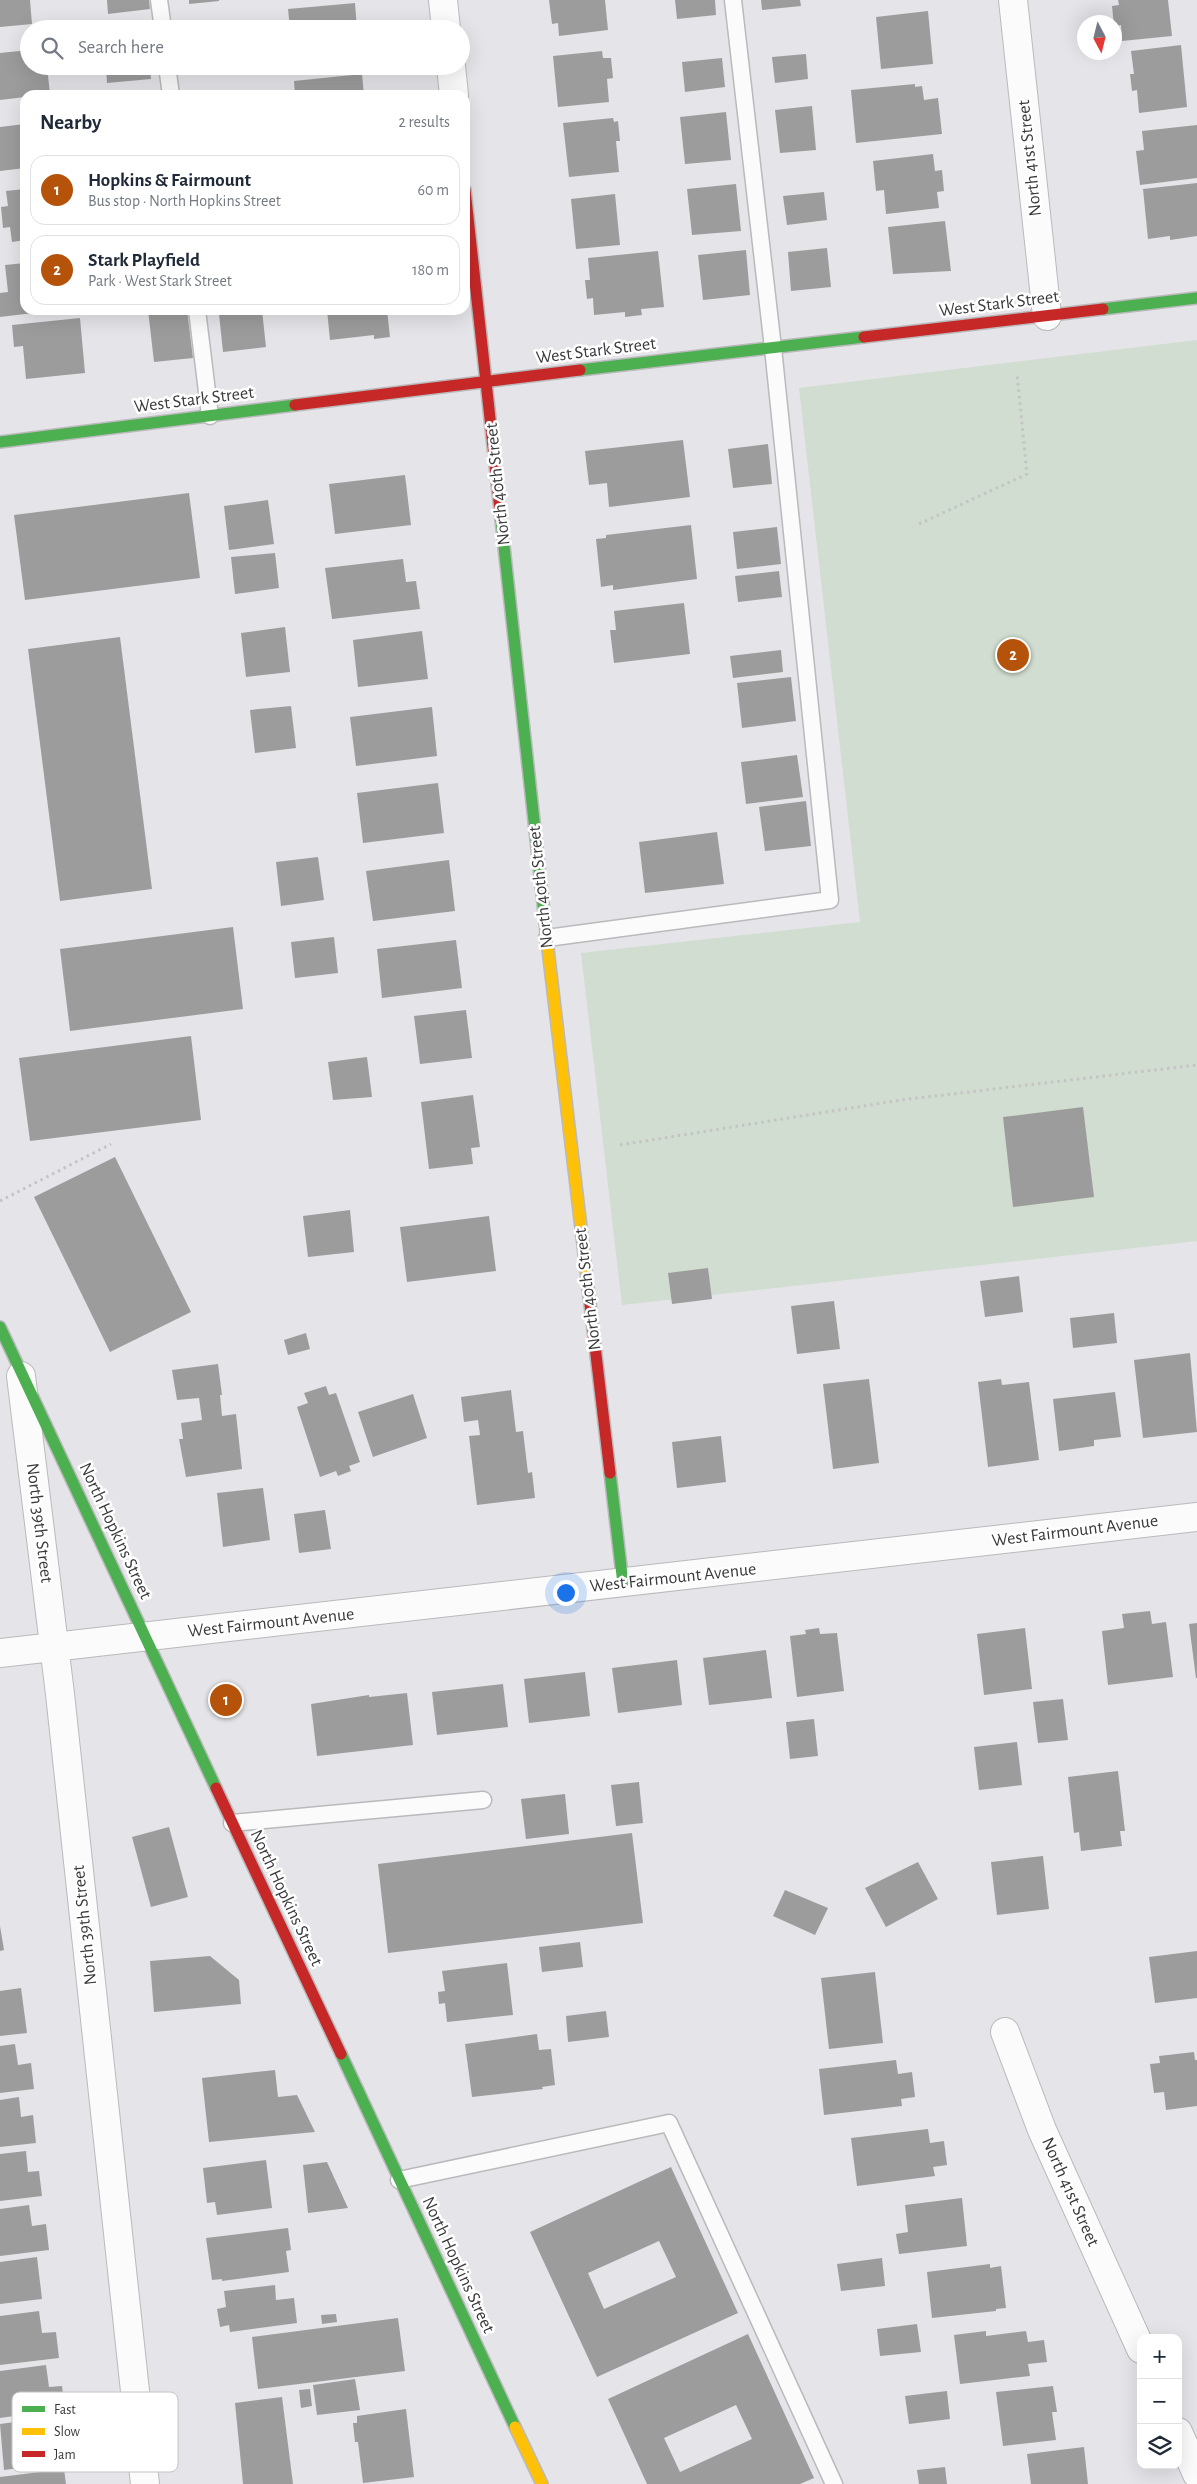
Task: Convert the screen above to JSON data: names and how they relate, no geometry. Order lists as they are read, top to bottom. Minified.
{"streets":{"street":["North 41st Street","West Stark Street","North 40th Street","North 39th Street","North Hopkins Street","West Fairmount Avenue"]},"crossings":[["North 41st Street","West Stark Street"],["West Stark Street","North 40th Street"],["North 40th Street","West Fairmount Avenue"],["North 39th Street","North Hopkins Street"],["North 39th Street","West Fairmount Avenue"],["North Hopkins Street","West Fairmount Avenue"]],"legend":["Fast","Slow","Jam"],"north":"bottom","page":{"search":"Search here","heading":["Nearby","2 results"],"list":[{"mark":"1","name":"Hopkins & Fairmount","note":"Bus stop · North Hopkins Street","value":"60 m"},{"mark":"2","name":"Stark Playfield","note":"Park · West Stark Street","value":"180 m"}],"pins":["2","1"],"map_buttons":["+","−"]}}
